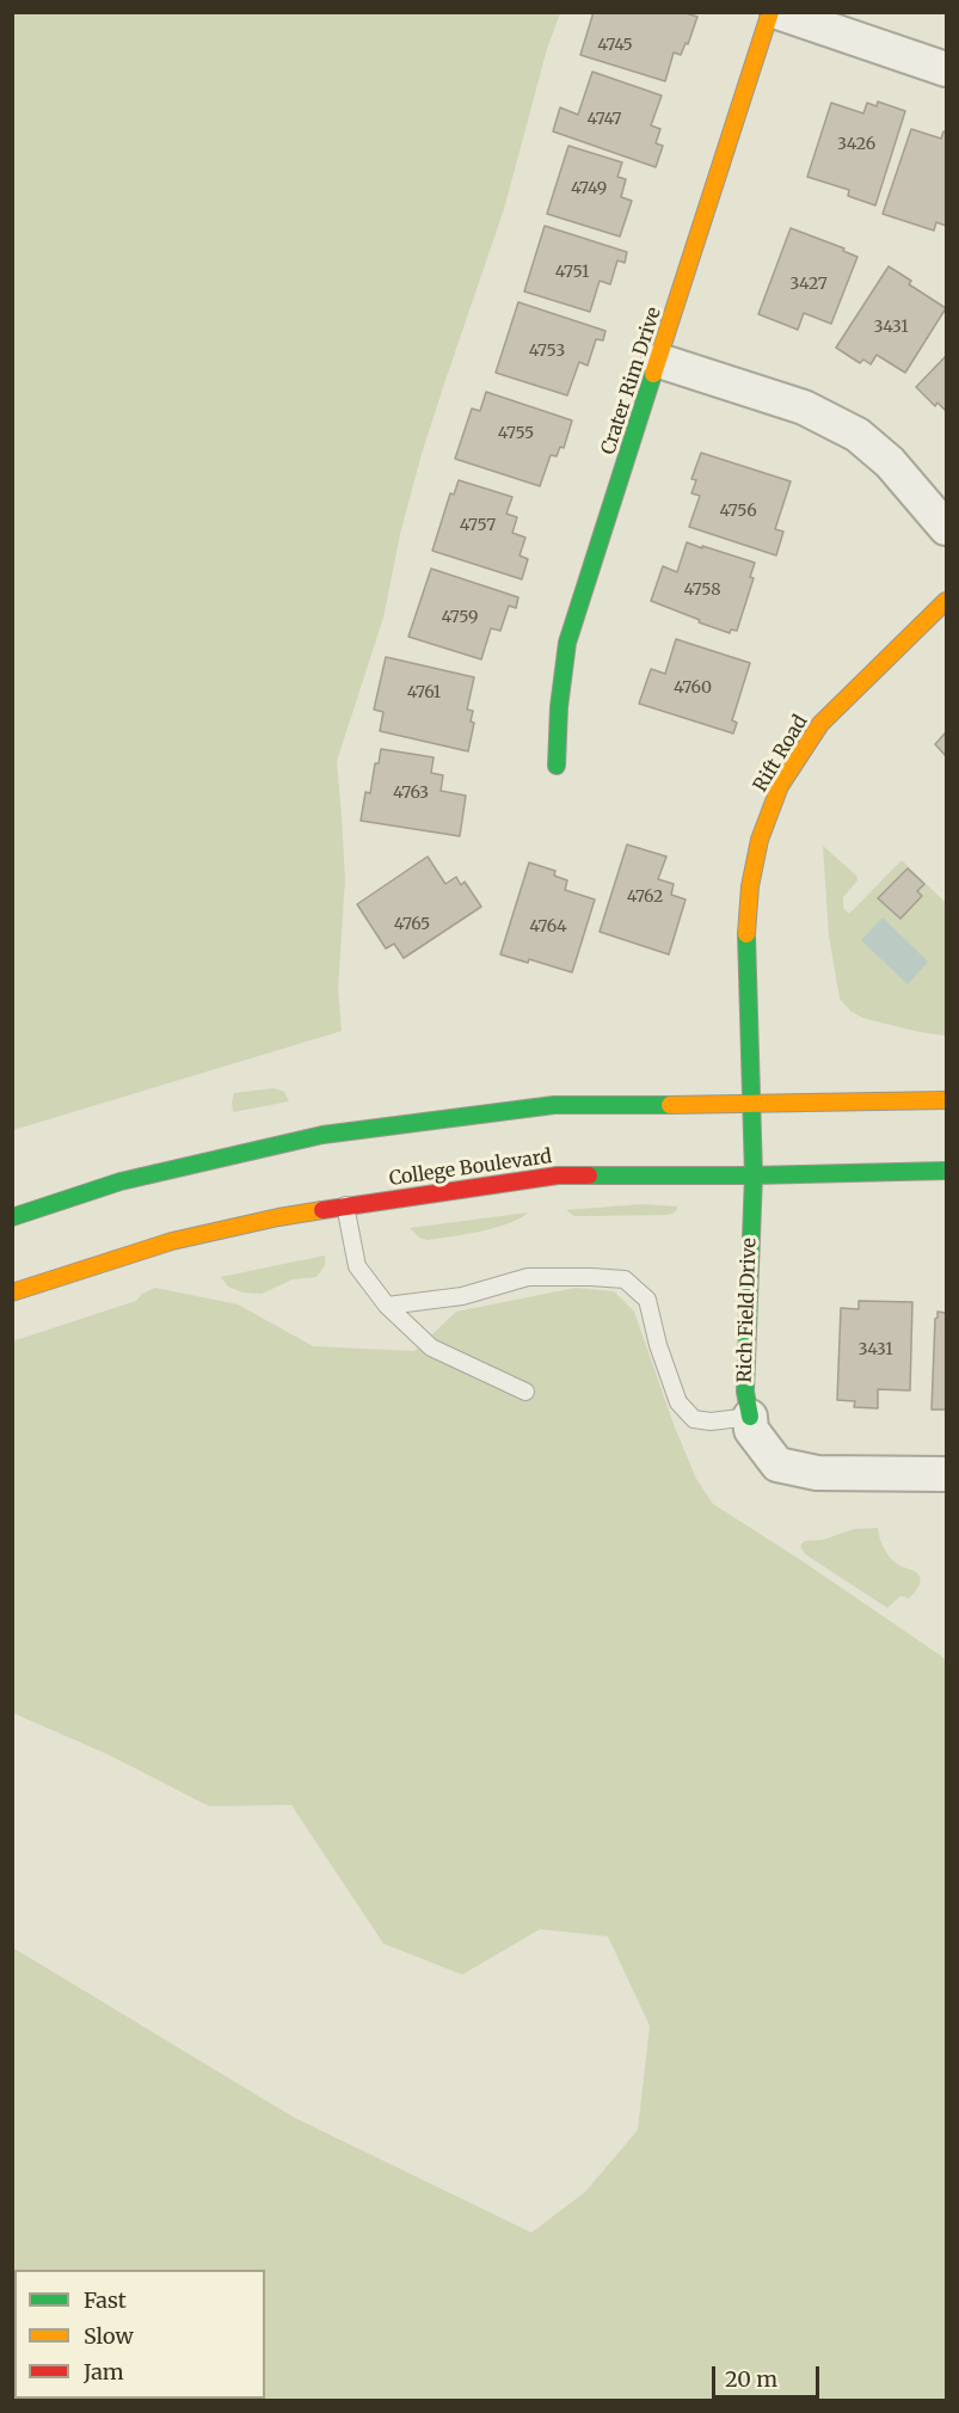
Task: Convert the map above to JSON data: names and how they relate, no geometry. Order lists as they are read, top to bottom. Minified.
{"streets":{"main road":["Crater Rim Drive","Rift Road","College Boulevard","Rich Field Drive"]},"crossings":[["Rift Road","Rich Field Drive"],["College Boulevard","Rich Field Drive"]],"house_numbers":["4745","4747","3426","4749","4751","3427","3431","4753","4755","4756","4757","4758","4759","4760","4761","4763","4762","4765","4764","3431"],"legend":["Fast","Slow","Jam"],"scale_bar":"20 m"}
